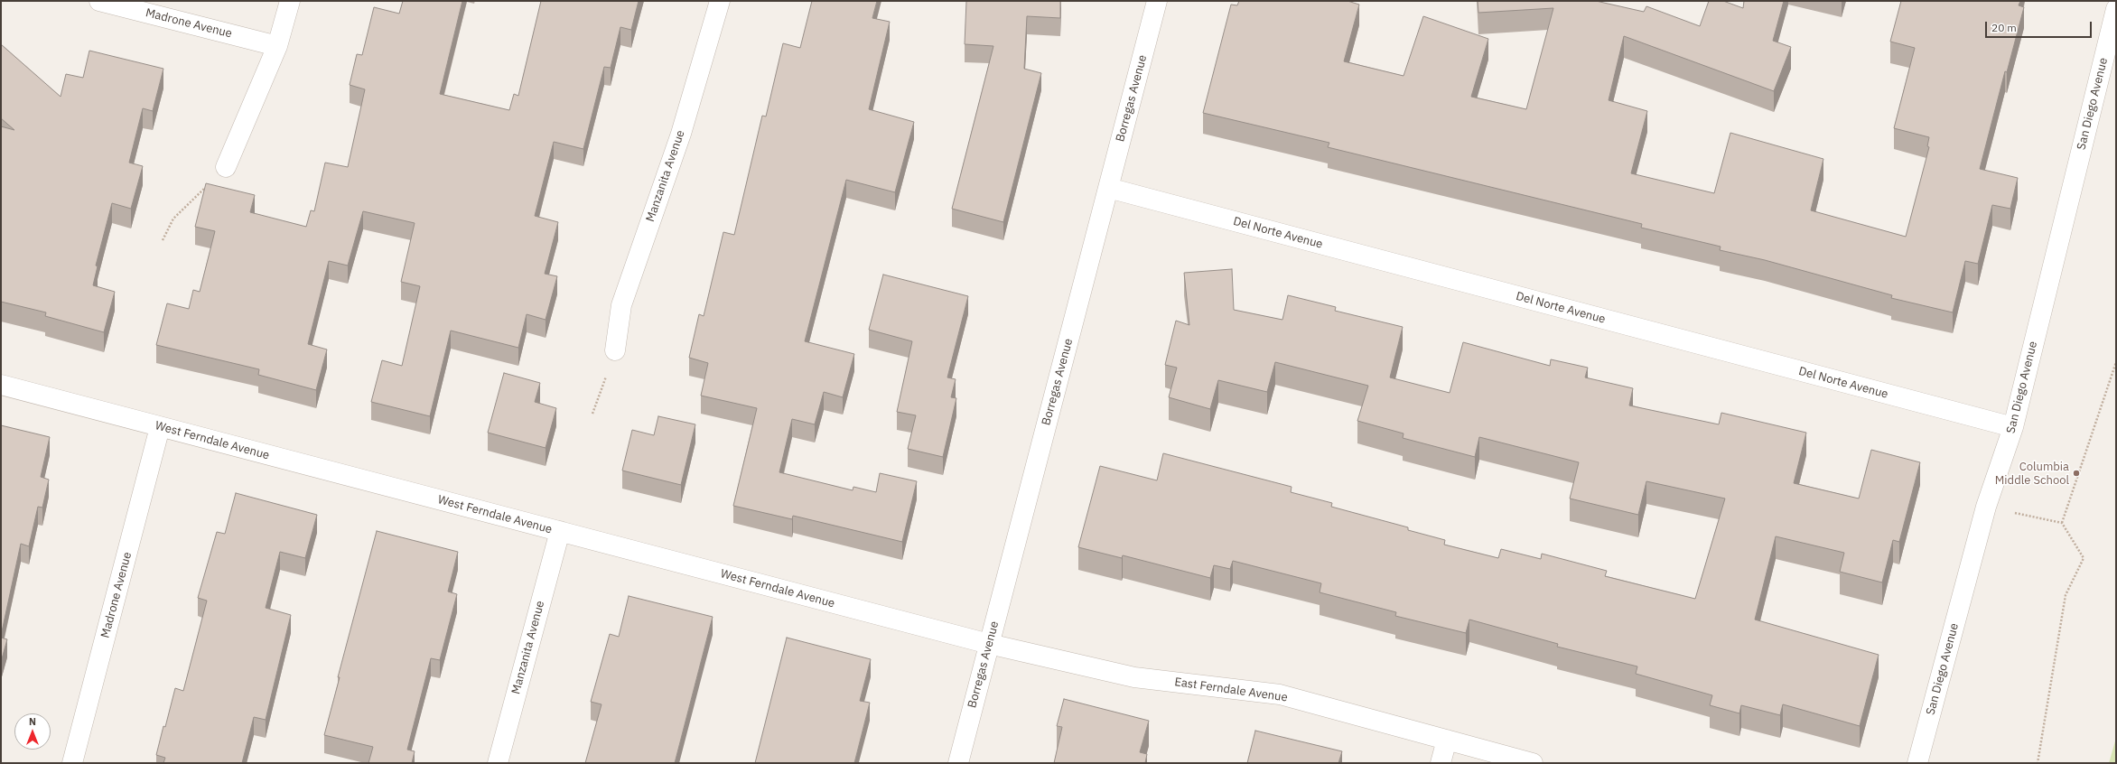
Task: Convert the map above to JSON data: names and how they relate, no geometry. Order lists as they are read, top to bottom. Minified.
{"streets":{"street":["Madrone Avenue","Borregas Avenue","San Diego Avenue","Manzanita Avenue","Del Norte Avenue","West Ferndale Avenue","East Ferndale Avenue"]},"crossings":[["Madrone Avenue","West Ferndale Avenue"],["Borregas Avenue","Del Norte Avenue"],["Borregas Avenue","West Ferndale Avenue"],["Borregas Avenue","East Ferndale Avenue"],["San Diego Avenue","Del Norte Avenue"],["Manzanita Avenue","West Ferndale Avenue"],["West Ferndale Avenue","East Ferndale Avenue"]],"places":["Columbia Middle School"],"scale_bar":"20 m","north":"top"}
